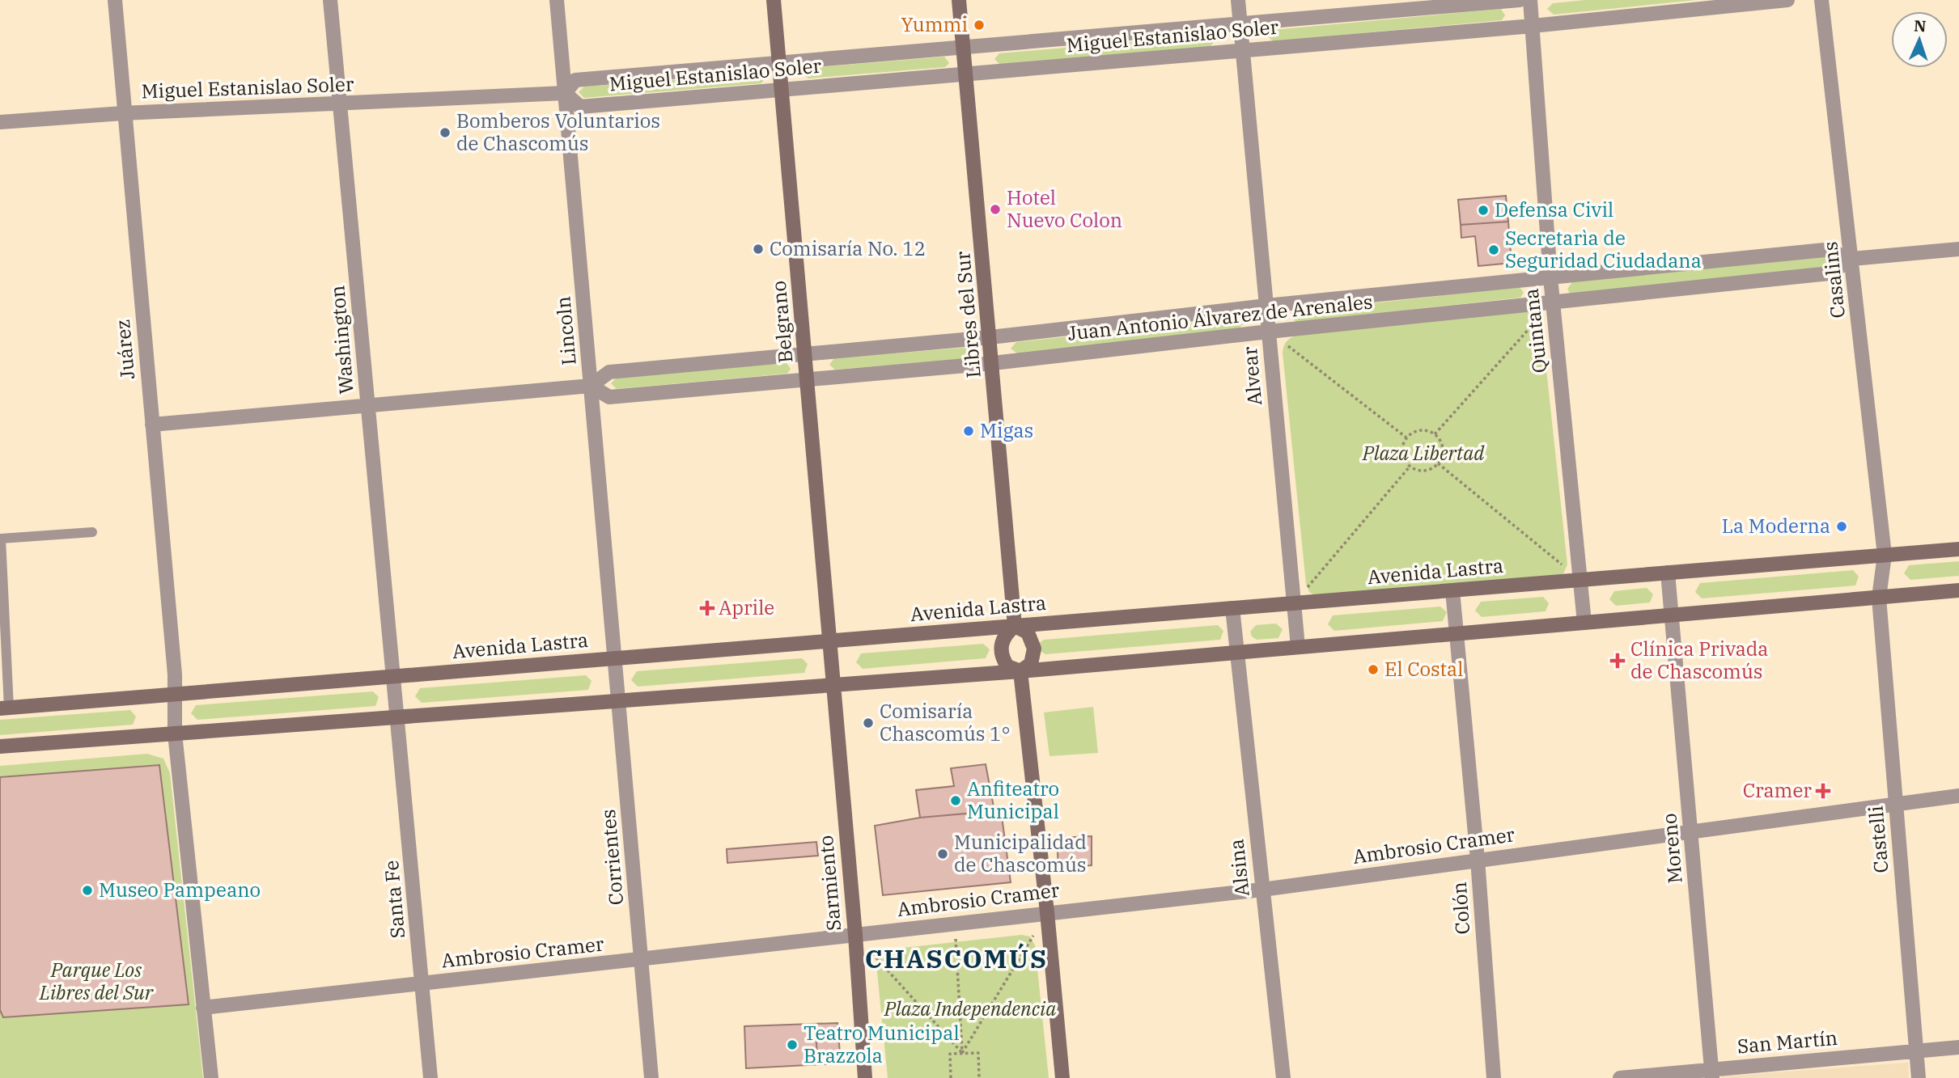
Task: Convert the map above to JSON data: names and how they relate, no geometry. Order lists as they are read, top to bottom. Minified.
{"streets":{"main road":["Libres del Sur","Belgrano","Avenida Lastra","Sarmiento"],"street":["Miguel Estanislao Soler","Casalins","Juan Antonio Álvarez de Arenales","Lincoln","Quintana","Washington","Juárez","Alvear","Castelli","Ambrosio Cramer","Moreno","Corrientes","Alsina","Santa Fe","Colón","San Martín"]},"crossings":[["Miguel Estanislao Soler","Libres del Sur"],["Miguel Estanislao Soler","Belgrano"],["Miguel Estanislao Soler","Lincoln"],["Miguel Estanislao Soler","Quintana"],["Miguel Estanislao Soler","Washington"],["Miguel Estanislao Soler","Juárez"],["Miguel Estanislao Soler","Alvear"],["Casalins","Juan Antonio Álvarez de Arenales"],["Casalins","Avenida Lastra"],["Casalins","Castelli"],["Libres del Sur","Juan Antonio Álvarez de Arenales"],["Libres del Sur","Avenida Lastra"],["Juan Antonio Álvarez de Arenales","Belgrano"],["Juan Antonio Álvarez de Arenales","Lincoln"],["Juan Antonio Álvarez de Arenales","Quintana"],["Juan Antonio Álvarez de Arenales","Washington"],["Juan Antonio Álvarez de Arenales","Juárez"],["Juan Antonio Álvarez de Arenales","Alvear"],["Belgrano","Avenida Lastra"],["Belgrano","Sarmiento"],["Lincoln","Avenida Lastra"],["Lincoln","Corrientes"],["Quintana","Avenida Lastra"],["Washington","Avenida Lastra"],["Washington","Santa Fe"],["Juárez","Avenida Lastra"],["Juárez","Ambrosio Cramer"],["Alvear","Avenida Lastra"],["Avenida Lastra","Moreno"],["Avenida Lastra","Alsina"],["Avenida Lastra","Colón"],["Castelli","Ambrosio Cramer"],["Castelli","San Martín"],["Ambrosio Cramer","Moreno"],["Ambrosio Cramer","Corrientes"],["Ambrosio Cramer","Alsina"],["Ambrosio Cramer","Sarmiento"],["Ambrosio Cramer","Santa Fe"],["Ambrosio Cramer","Colón"],["Moreno","San Martín"]],"districts":["CHASCOMÚS"],"parks":["Plaza Libertad","Parque Los Libres del Sur","Plaza Independencia"],"places":{"other":["Yummi","Bomberos Voluntarios de Chascomús","Hotel Nuevo Colon","Defensa Civil","Comisaría No. 12","Secretarìa de Seguridad Ciudadana","Migas","La Moderna","El Costal","Comisaría Chascomús 1°","Anfiteatro Municipal","Municipalidad de Chascomús","Museo Pampeano","Teatro Municipal Brazzola"],"health":["Aprile","Clínica Privada de Chascomús","Cramer"]},"north":"top"}
